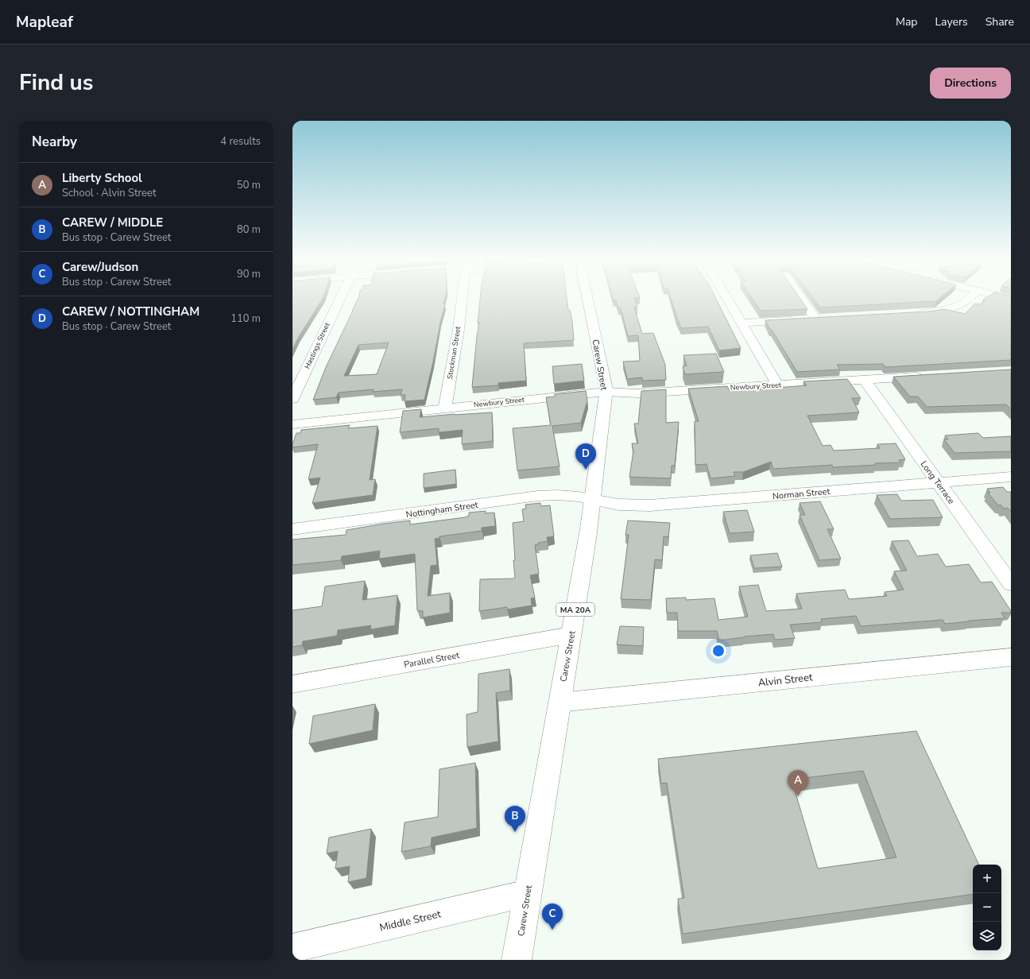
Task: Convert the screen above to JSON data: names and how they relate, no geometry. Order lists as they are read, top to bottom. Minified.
{"streets":{"street":["Hastings Street","Stockman Street","Carew Street","Newbury Street","Long Terrace","Norman Street","Nottingham Street","MA 20A","Parallel Street","Alvin Street","Middle Street"]},"crossings":[["Stockman Street","Newbury Street"],["Carew Street","Newbury Street"],["Carew Street","Norman Street"],["Carew Street","Nottingham Street"],["Carew Street","Parallel Street"],["Carew Street","Alvin Street"],["Carew Street","Middle Street"],["Newbury Street","Long Terrace"],["Long Terrace","Norman Street"],["Norman Street","Nottingham Street"]],"page":{"header":"Mapleaf","nav":["Map","Layers","Share"],"title":"Find us","buttons":"Directions","heading":["Nearby","4 results"],"list":[{"mark":"A","name":"Liberty School","note":"School · Alvin Street","value":"50 m"},{"mark":"B","name":"CAREW / MIDDLE","note":"Bus stop · Carew Street","value":"80 m"},{"mark":"C","name":"Carew/Judson","note":"Bus stop · Carew Street","value":"90 m"},{"mark":"D","name":"CAREW / NOTTINGHAM","note":"Bus stop · Carew Street","value":"110 m"}],"pins":["D","A","B","C"],"map_buttons":["+","−"]}}
